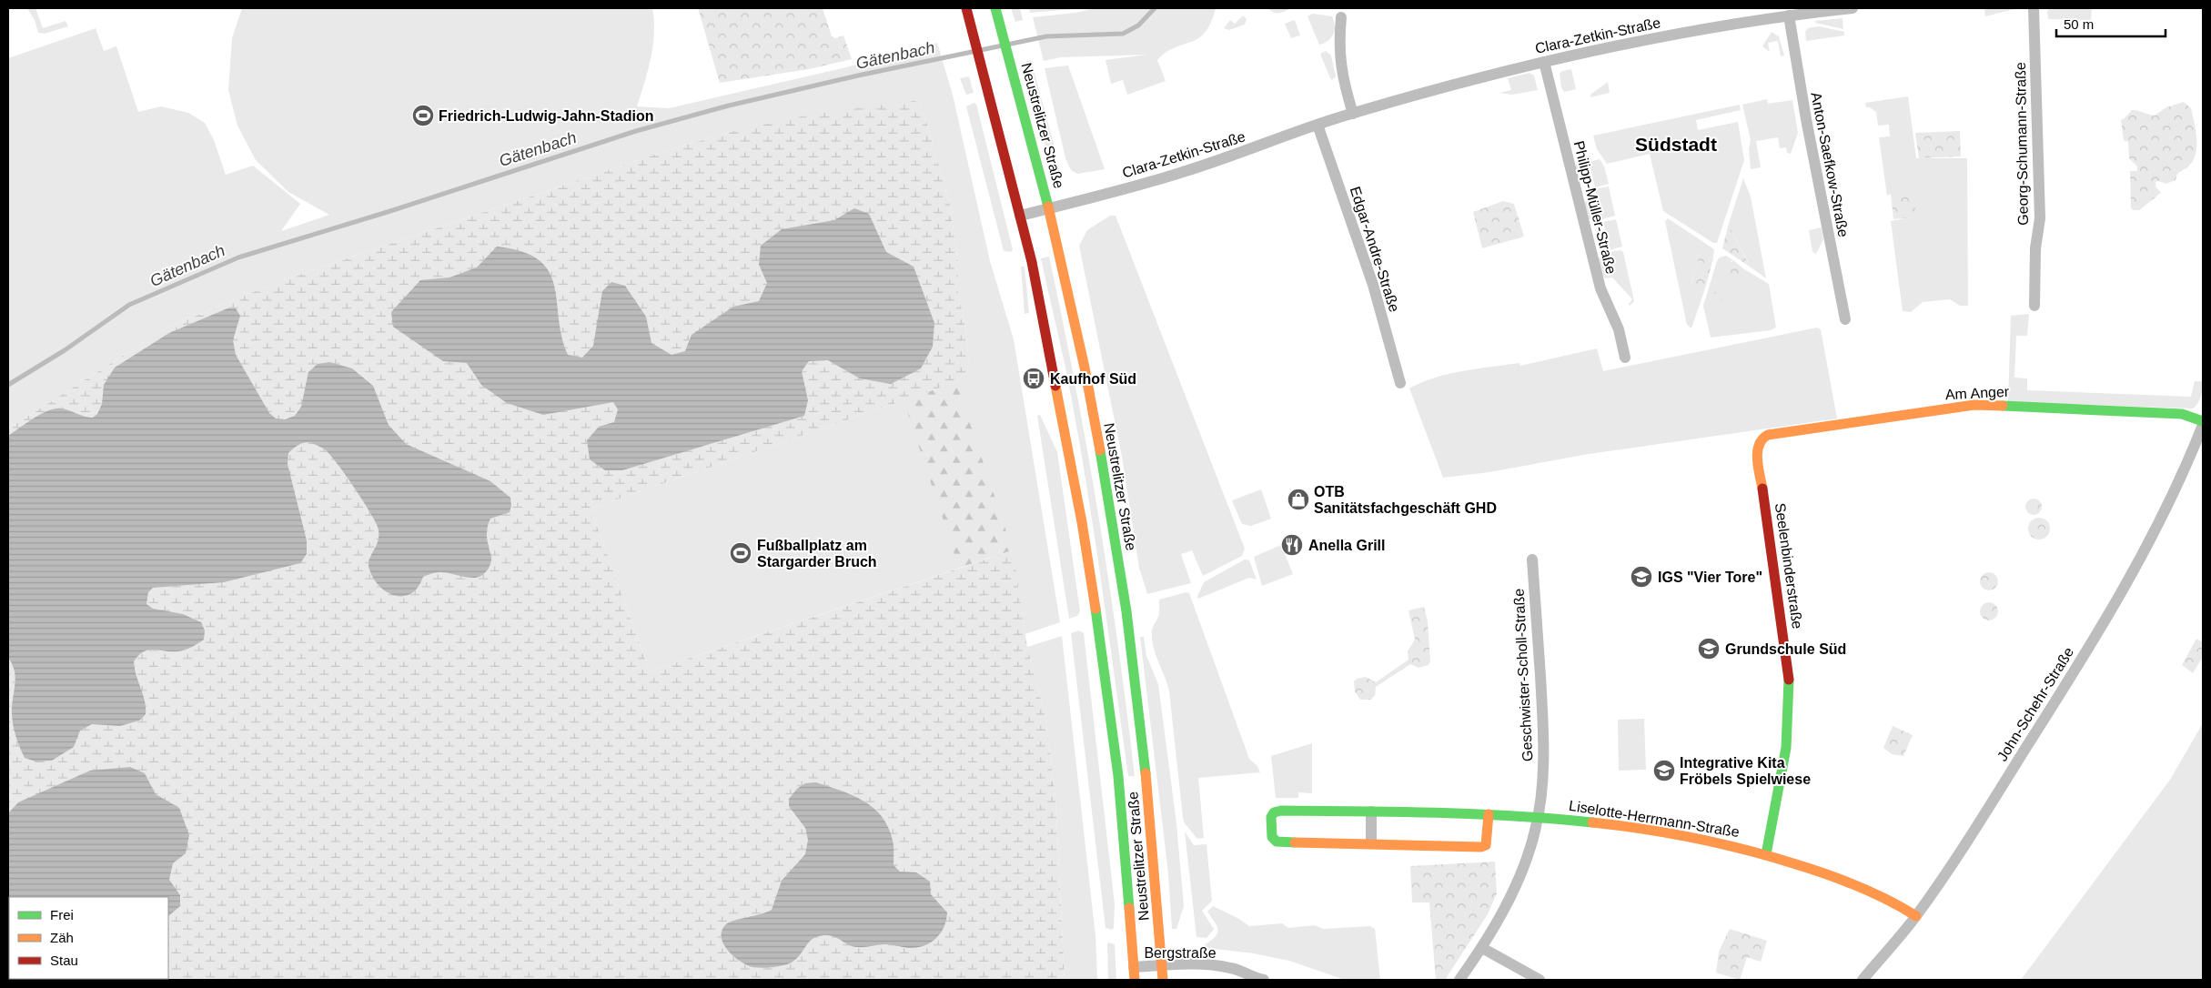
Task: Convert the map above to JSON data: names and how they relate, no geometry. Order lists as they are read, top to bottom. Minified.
{"streets":{"main road":["Neustrelitzer Straße","Am Anger","Seelenbinderstraße","Liselotte-Herrmann-Straße"],"street":["Clara-Zetkin-Straße","Georg-Schumann-Straße","Anton-Saefkow-Straße","Philipp-Müller-Straße","Edgar-Andre-Straße","Geschwister-Scholl-Straße","John-Schehr-Straße","Bergstraße"]},"crossings":[["Clara-Zetkin-Straße","Neustrelitzer Straße"],["Clara-Zetkin-Straße","Anton-Saefkow-Straße"],["Clara-Zetkin-Straße","Philipp-Müller-Straße"],["Clara-Zetkin-Straße","Edgar-Andre-Straße"],["Neustrelitzer Straße","Bergstraße"],["Am Anger","Seelenbinderstraße"],["Seelenbinderstraße","Liselotte-Herrmann-Straße"],["Geschwister-Scholl-Straße","Liselotte-Herrmann-Straße"],["John-Schehr-Straße","Liselotte-Herrmann-Straße"]],"districts":["Südstadt"],"water":["Gätenbach"],"places":{"sports":["Friedrich-Ludwig-Jahn-Stadion","Fußballplatz am Stargarder Bruch"],"bus stop":["Kaufhof Süd"],"shop":["OTB Sanitätsfachgeschäft GHD"],"restaurant":["Anella Grill"],"school or university":["IGS \"Vier Tore\"","Grundschule Süd","Integrative Kita Fröbels Spielwiese"]},"legend":["Frei","Zäh","Stau"],"scale_bar":"50 m"}
